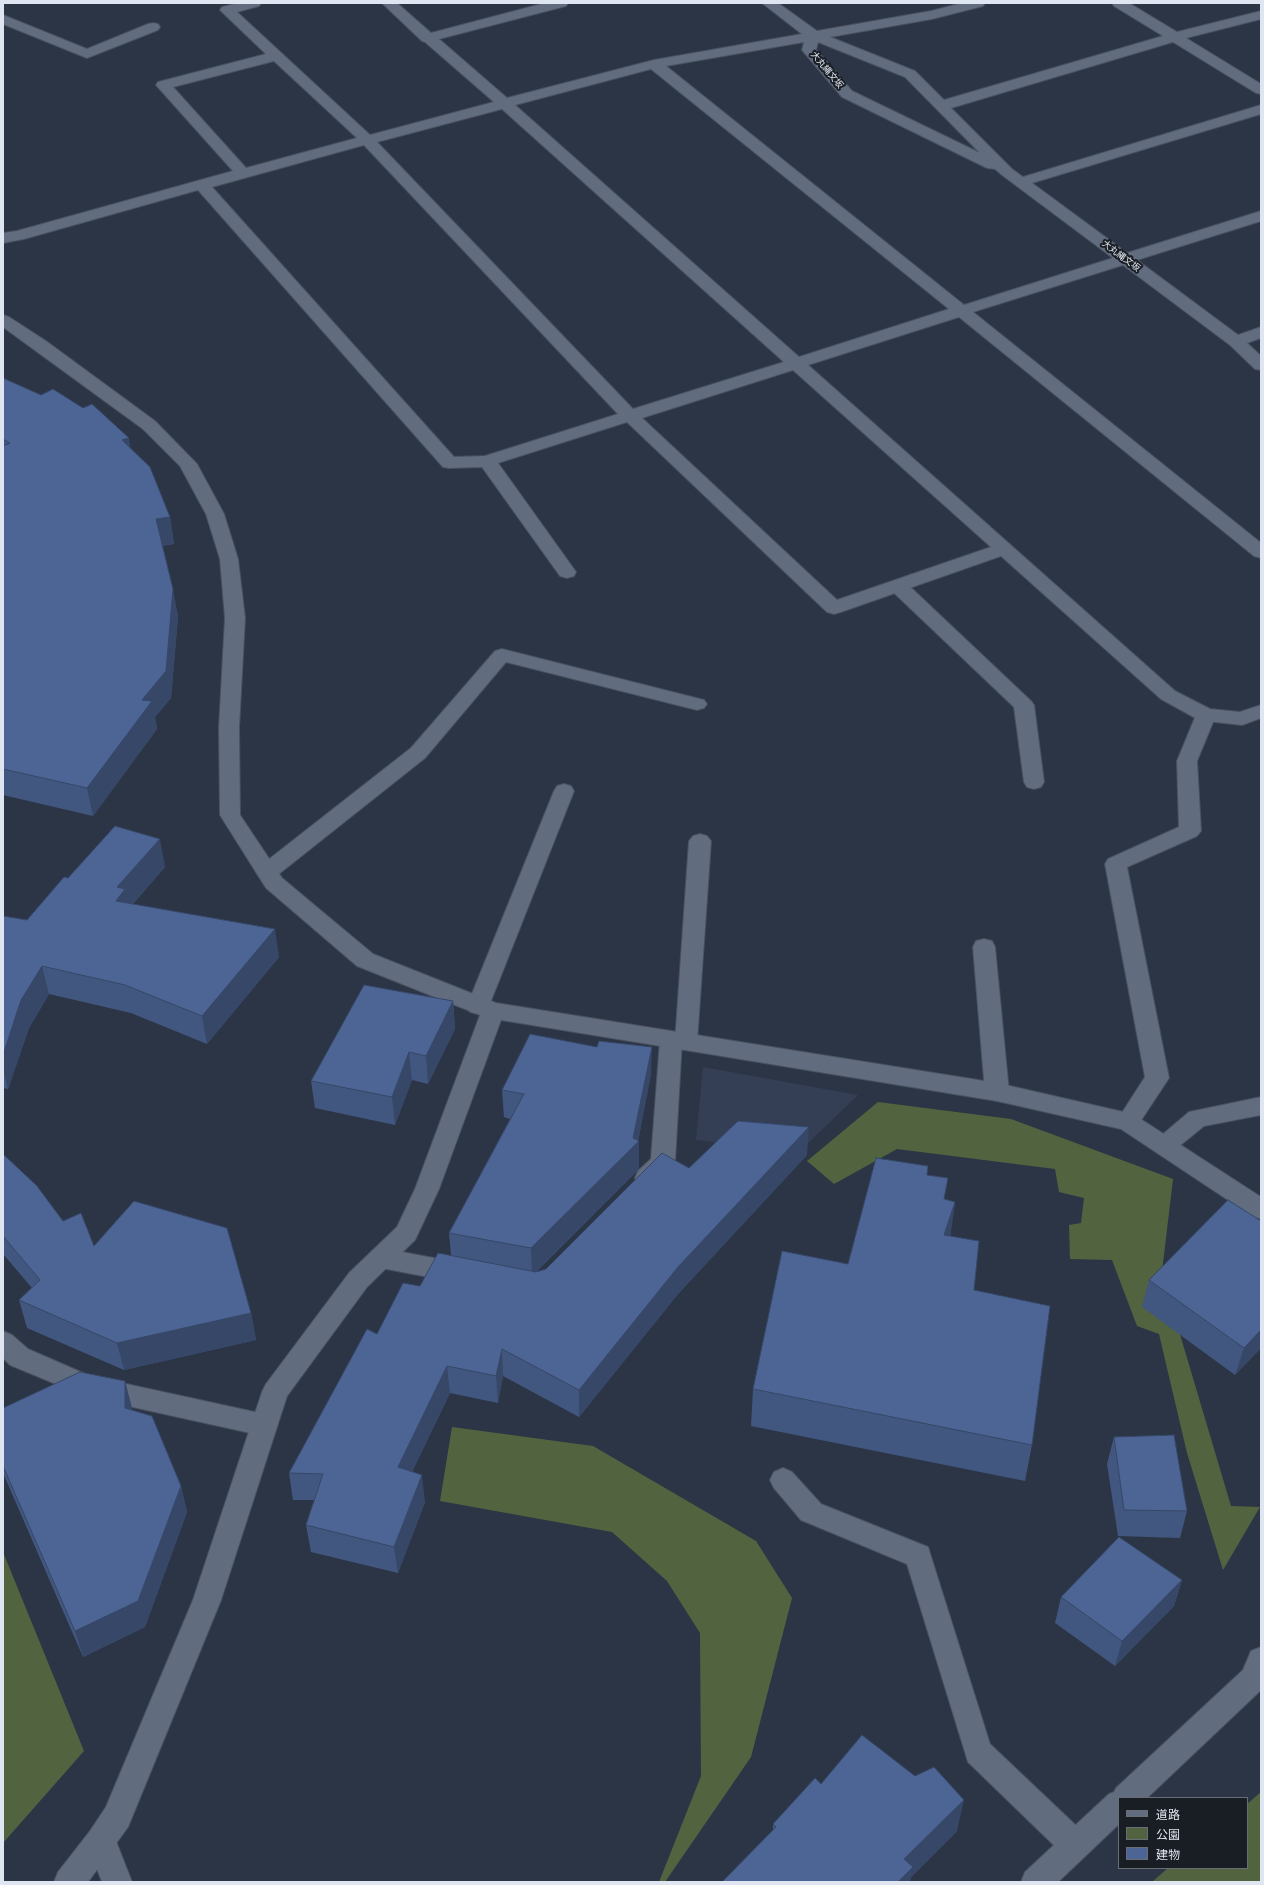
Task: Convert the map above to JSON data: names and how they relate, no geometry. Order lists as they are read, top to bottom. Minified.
{"streets":{"street":["大丸縄文坂"]},"legend":["道路","公園","建物"]}
